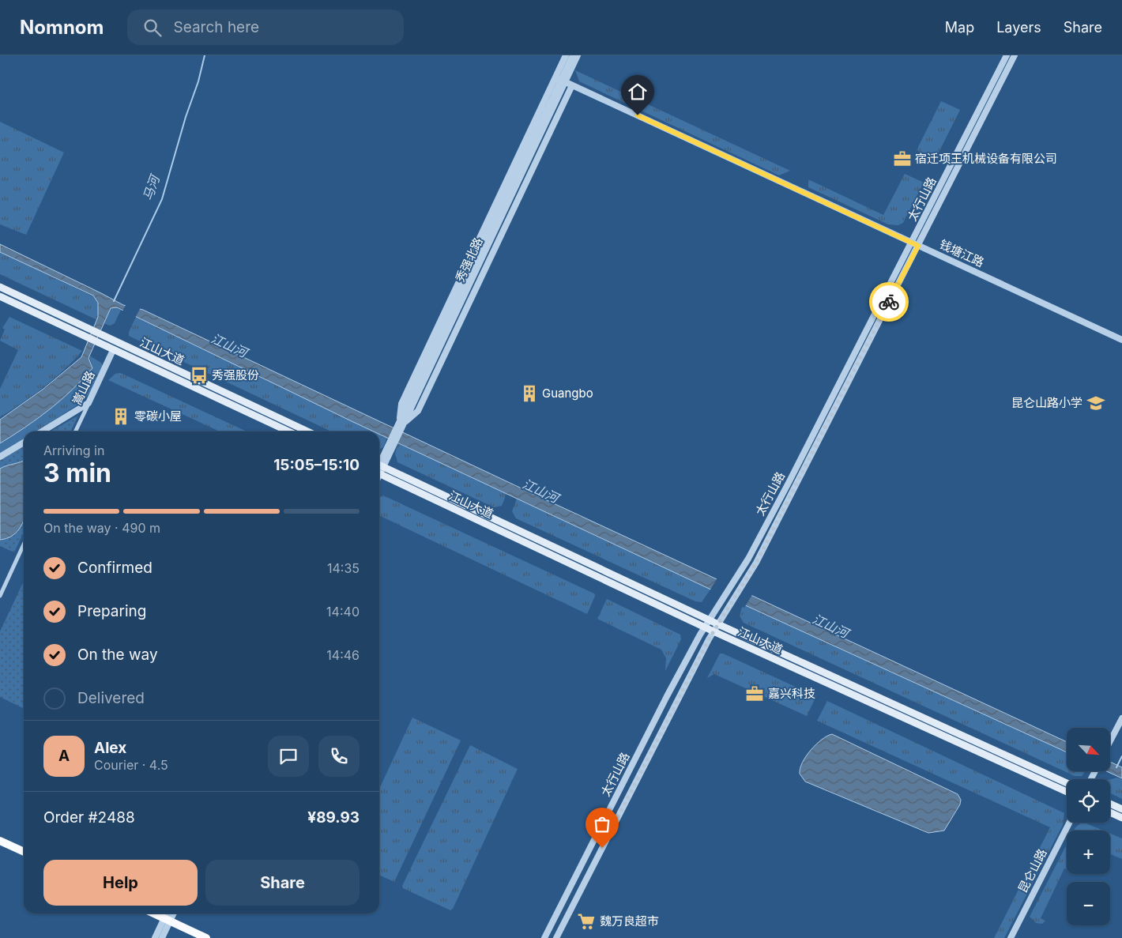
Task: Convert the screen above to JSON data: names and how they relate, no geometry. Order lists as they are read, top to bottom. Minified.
{"streets":{"main road":["江山大道"],"street":["太行山路","钱塘江路","秀强北路","嵩山路","昆仑山路"]},"crossings":[["太行山路","钱塘江路"],["太行山路","江山大道"],["钱塘江路","秀强北路"],["江山大道","嵩山路"]],"water":["马河","江山河"],"places":{"office":["宿迁项王机械设备有限公司","嘉兴科技"],"bus stop":["秀强股份"],"building":["Guangbo","零碳小屋"],"school or university":["昆仑山路小学"],"supermarket":["魏万良超市"]},"north":"bottom right","page":{"header":"Nomnom","search":"Search here","nav":["Map","Layers","Share"],"heading":["3 min","Arriving in","15:05–15:10"],"panel":["Alex","Courier · 4.5","Order #2488","¥89.93"],"bar":"On the way · 490 m","list":[["Confirmed","14:35"],["Preparing","14:40"],["On the way","14:46"],"Delivered"],"map_buttons":["+","−"],"round":"A","buttons":["Help","Share"]}}
